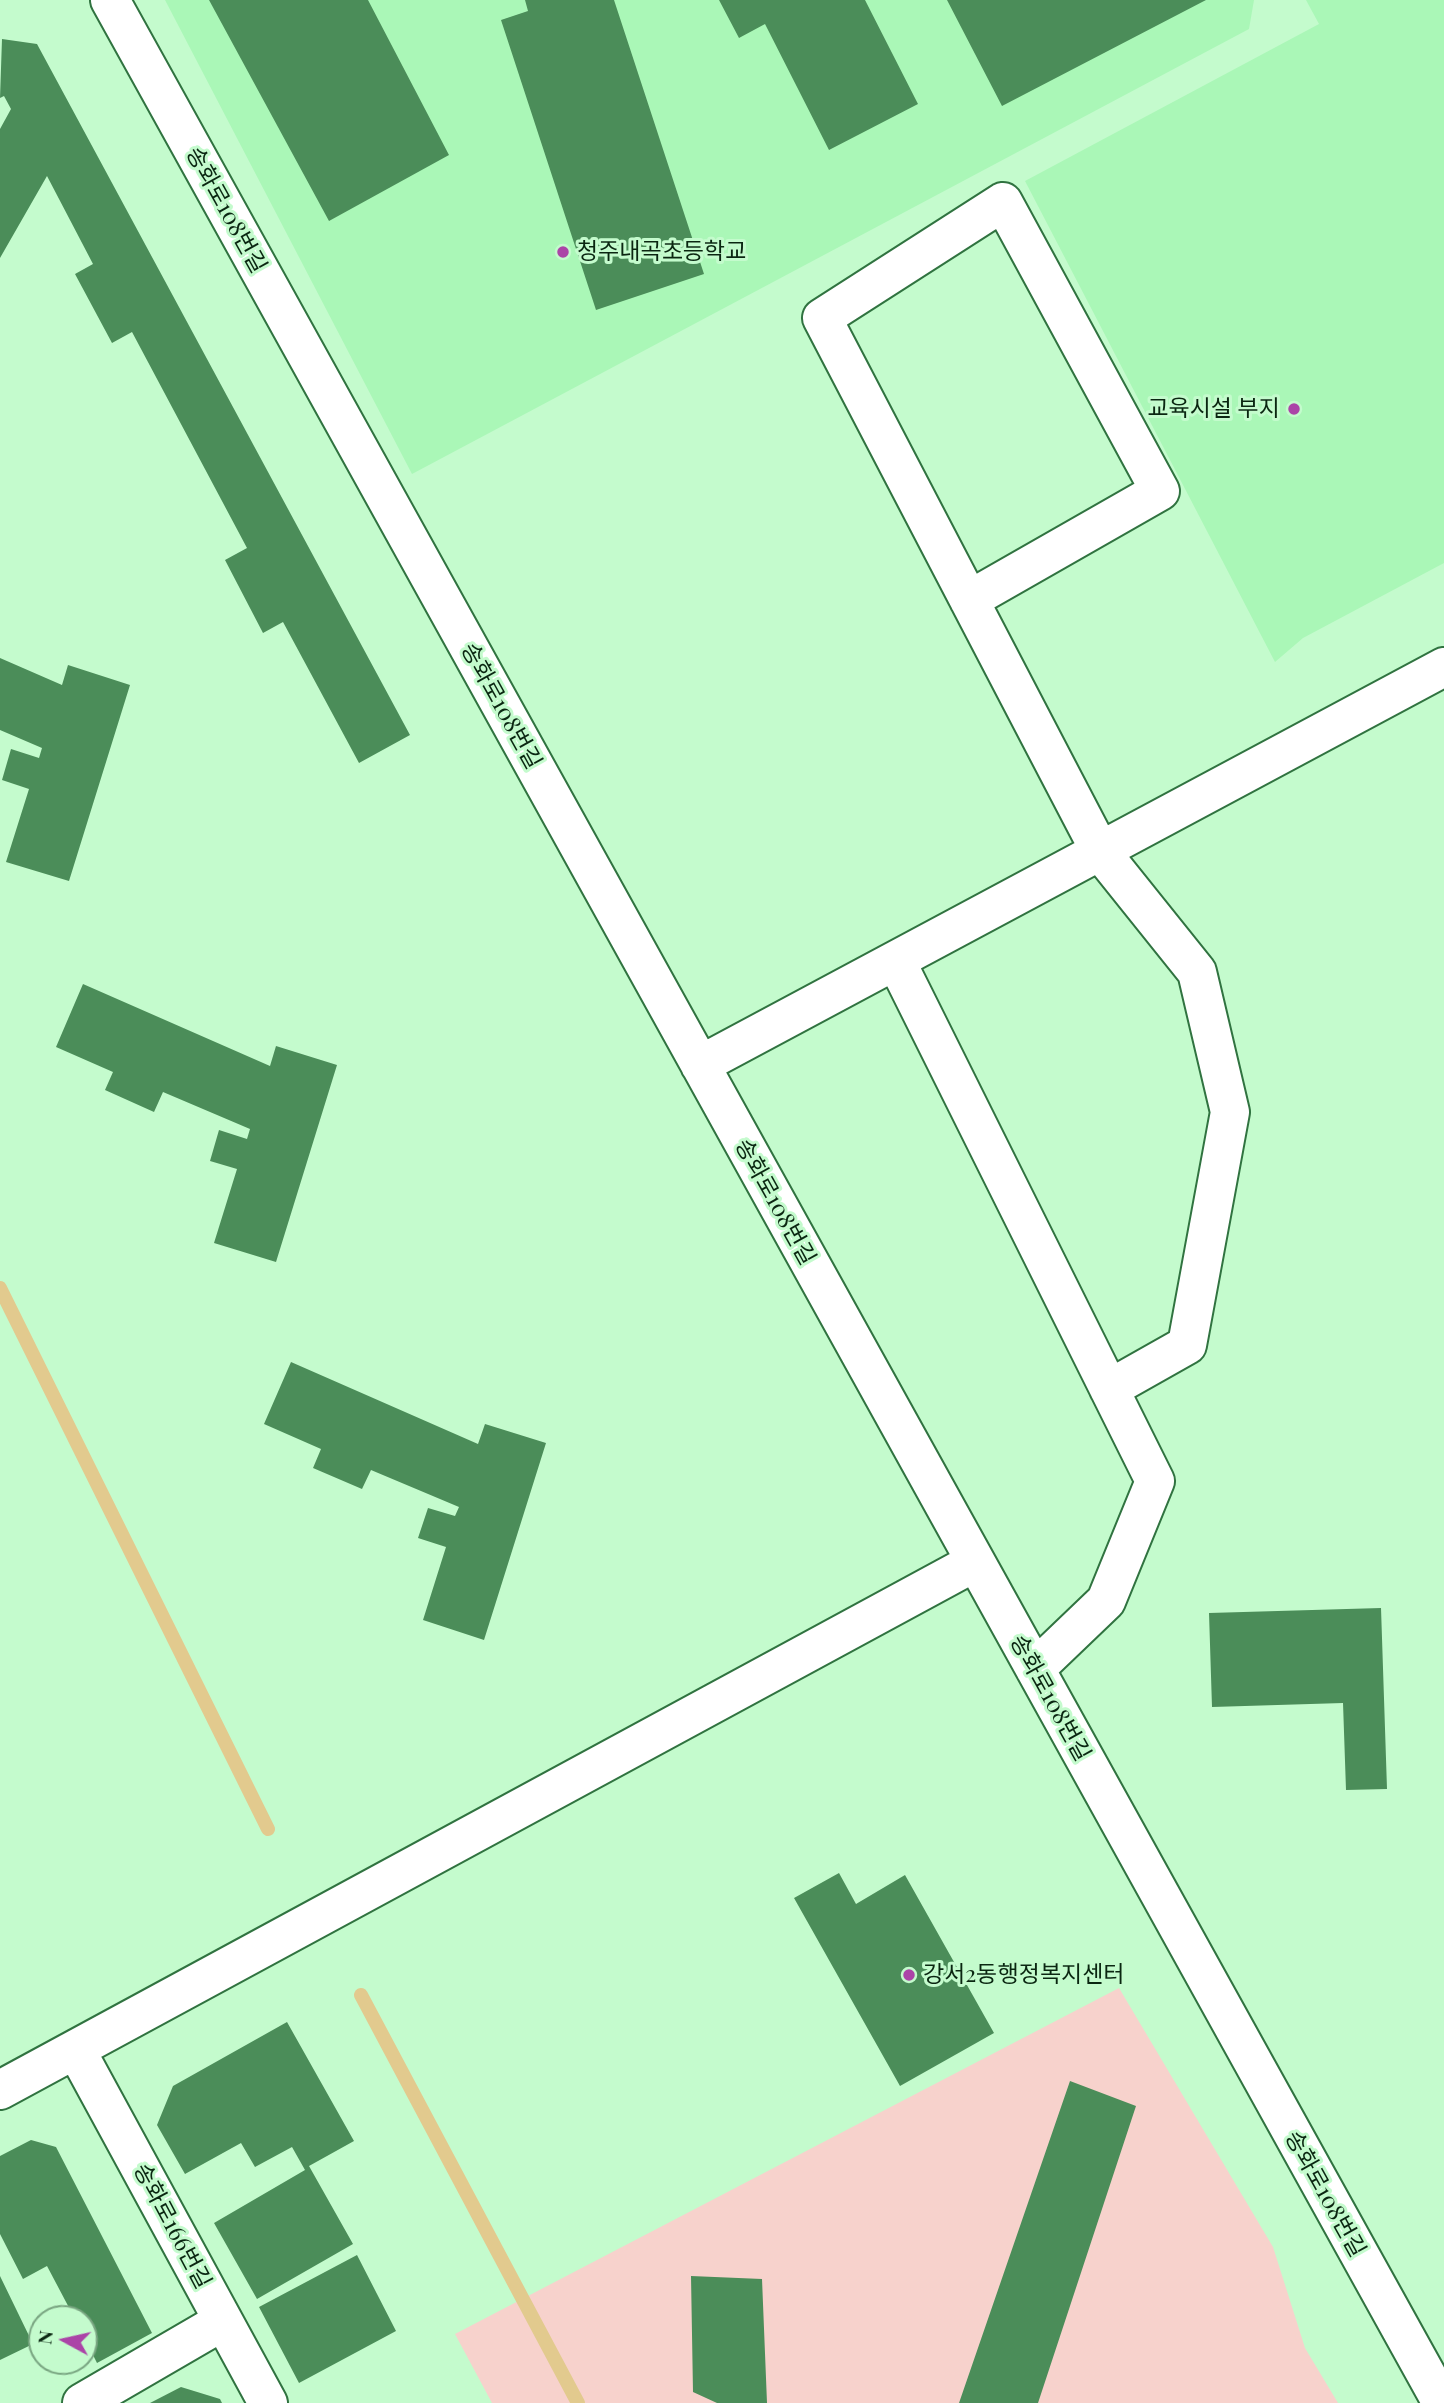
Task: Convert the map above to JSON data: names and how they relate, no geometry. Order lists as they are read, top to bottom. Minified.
{"streets":{"street":["송화로108번길","송화로166번길"]},"places":["청주내곡초등학교","교육시설 부지","강서2동행정복지센터"],"north":"left"}
